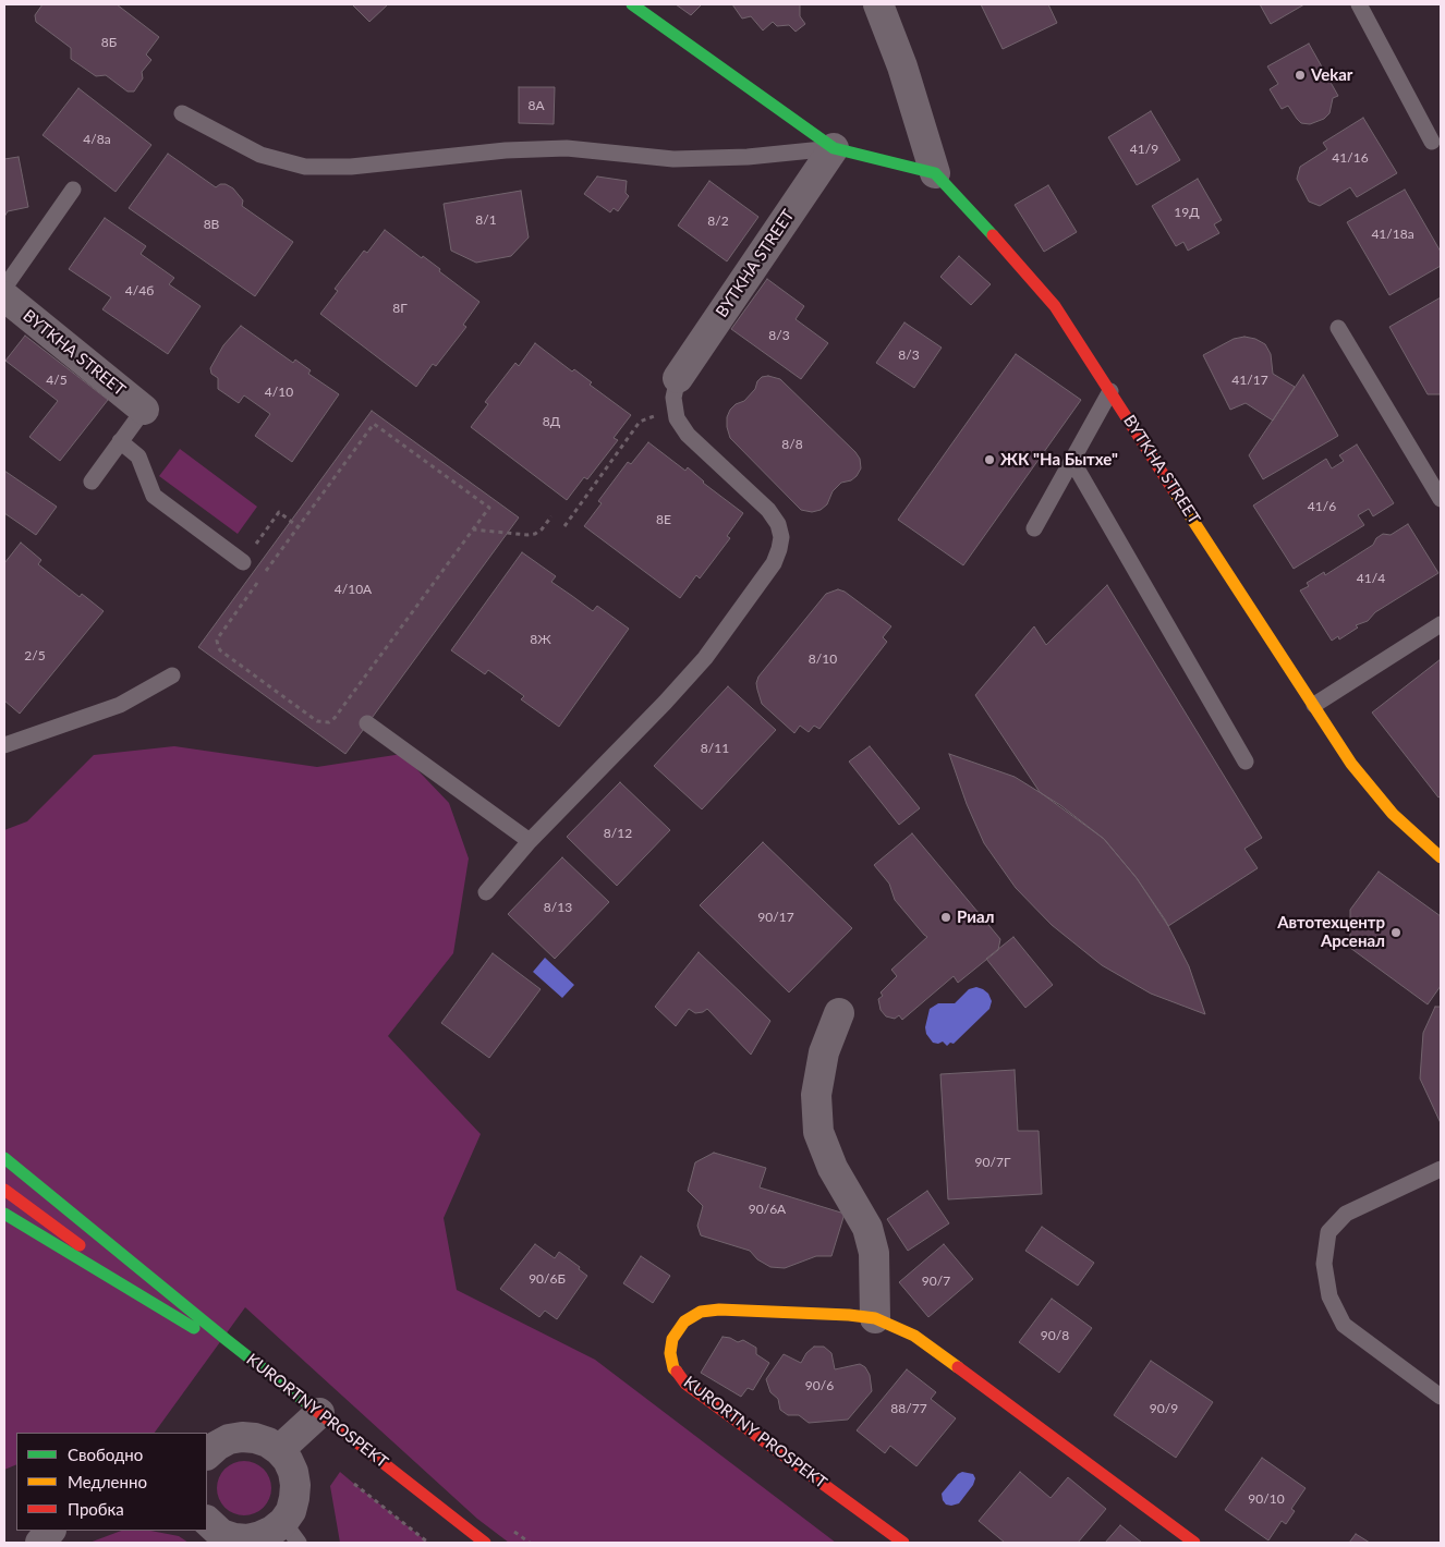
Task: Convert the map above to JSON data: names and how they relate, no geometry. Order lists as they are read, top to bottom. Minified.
{"streets":{"street":["BYTKHA STREET","KURORTNY PROSPEKT"]},"places":["Vekar","ЖК \"На Бытхе\"","Риал","Автотехцентр Арсенал"],"house_numbers":["8Б","8А","4/8а","41/9","41/16","19Д","8/1","8/2","8В","41/18а","4/4б","8Г","8/3","8/3","4/5","41/17","4/10","8Д","8/8","41/6","8Е","41/4","4/10А","8Ж","2/5","8/10","8/11","8/12","8/13","90/17","90/7Г","90/6А","90/6Б","90/7","90/8","90/6","88/77","90/9","90/10"],"legend":["Свободно","Медленно","Пробка"]}
